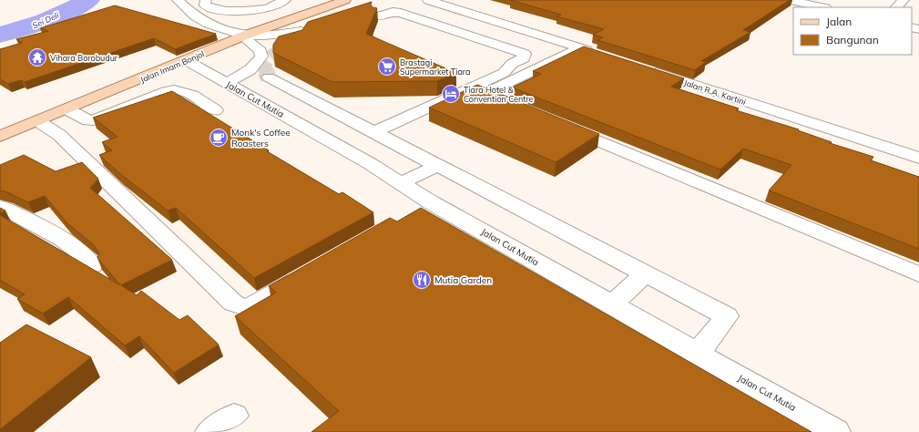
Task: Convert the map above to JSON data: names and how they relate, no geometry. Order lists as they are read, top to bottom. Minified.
{"streets":{"main road":["Jalan Imam Bonjol"],"street":["Jalan R.A. Kartini","Jalan Cut Mutia"]},"crossings":[["Jalan Imam Bonjol","Jalan Cut Mutia"]],"water":["Sei Deli"],"places":{"temple":["Vihara Borobudur"],"supermarket":["Brastagi Supermarket Tiara"],"hotel":["Tiara Hotel & Convention Centre"],"cafe":["Monk's Coffee Roasters"],"restaurant":["Mutia Garden"]},"legend":["Jalan","Bangunan"]}
